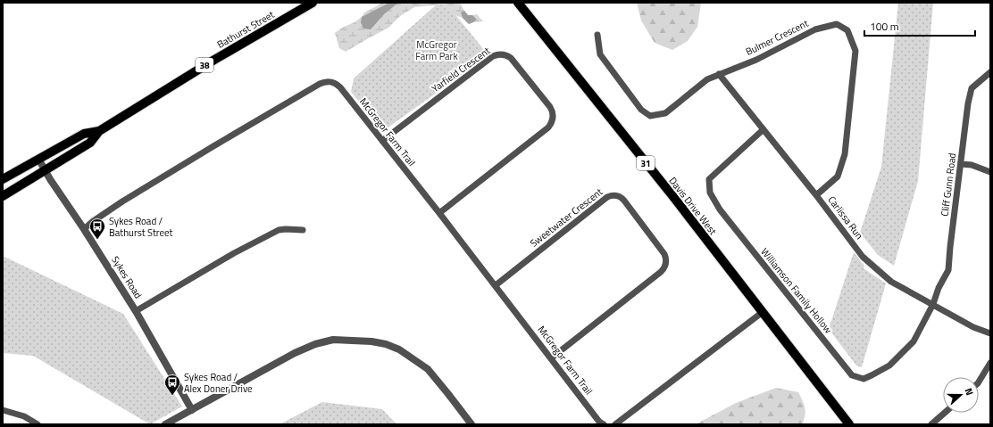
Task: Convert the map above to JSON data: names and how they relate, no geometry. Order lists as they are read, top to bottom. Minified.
{"streets":{"main road":["Bathurst Street","38","31","Davis Drive West"],"street":["Bulmer Crescent","Yarfield Crescent","McGregor Farm Trail","Cliff Gunn Road","Sweetwater Crescent","Carlissa Run","Sykes Road","Williamson Family Hollow"]},"crossings":[["Bathurst Street","Sykes Road"],["Bulmer Crescent","Carlissa Run"],["Yarfield Crescent","McGregor Farm Trail"],["McGregor Farm Trail","Sweetwater Crescent"],["McGregor Farm Trail","Sykes Road"],["Cliff Gunn Road","Carlissa Run"],["Cliff Gunn Road","Williamson Family Hollow"],["Carlissa Run","Williamson Family Hollow"]],"parks":["McGregor Farm Park"],"places":{"bus stop":["Sykes Road / Bathurst Street","Sykes Road / Alex Doner Drive"]},"scale_bar":"100 m","north":"right"}
